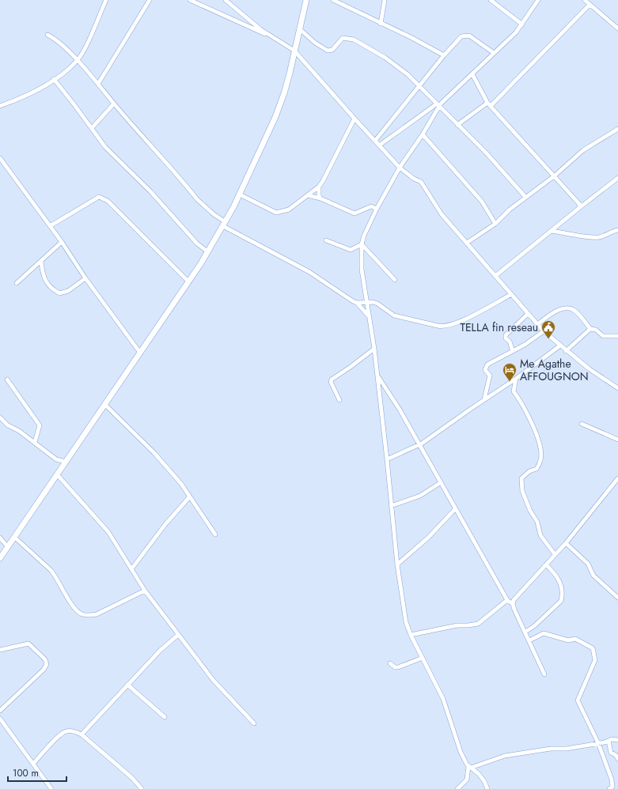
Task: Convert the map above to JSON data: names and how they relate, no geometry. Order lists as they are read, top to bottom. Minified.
{"places":{"public building":["TELLA fin reseau"],"hotel":["Me Agathe AFFOUGNON"]},"scale_bar":"100 m"}
